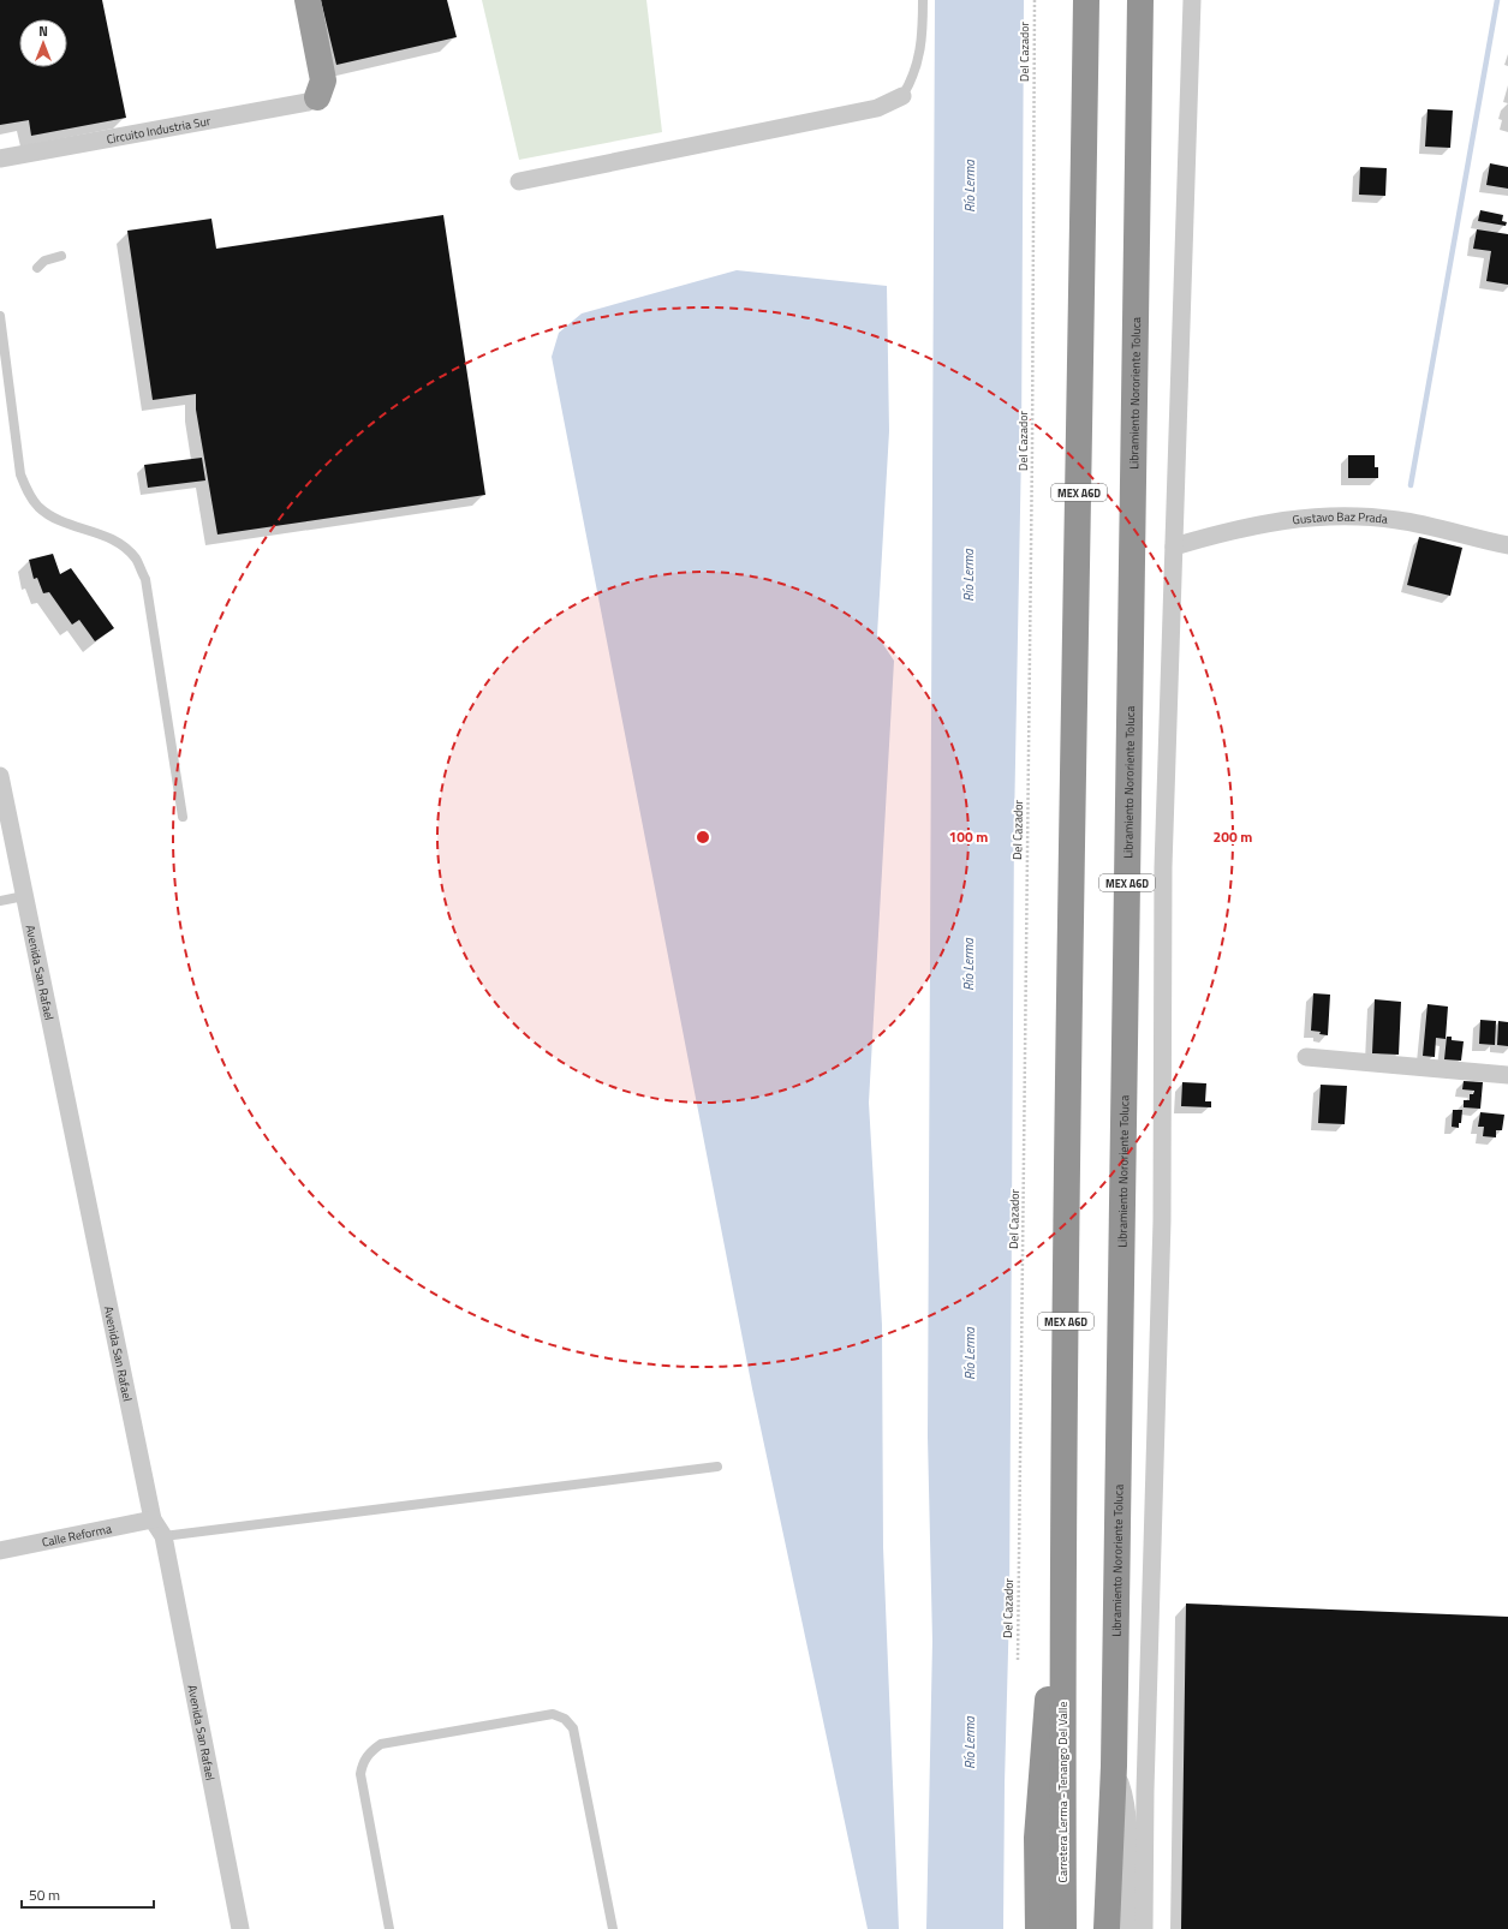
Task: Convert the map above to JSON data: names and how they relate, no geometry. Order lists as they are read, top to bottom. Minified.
{"streets":{"highway":["Libramiento Nororiente Toluca","MEX A6D","Carretera Lerma - Tenango Del Valle"],"street":["Circuito Industria Sur","Gustavo Baz Prada","Avenida San Rafael","Calle Reforma"],"path":["Del Cazador"]},"crossings":[["MEX A6D","Carretera Lerma - Tenango Del Valle"],["Avenida San Rafael","Calle Reforma"]],"water":["Río Lerma"],"scale_bar":"50 m","north":"top","rings":["100 m","200 m"]}
